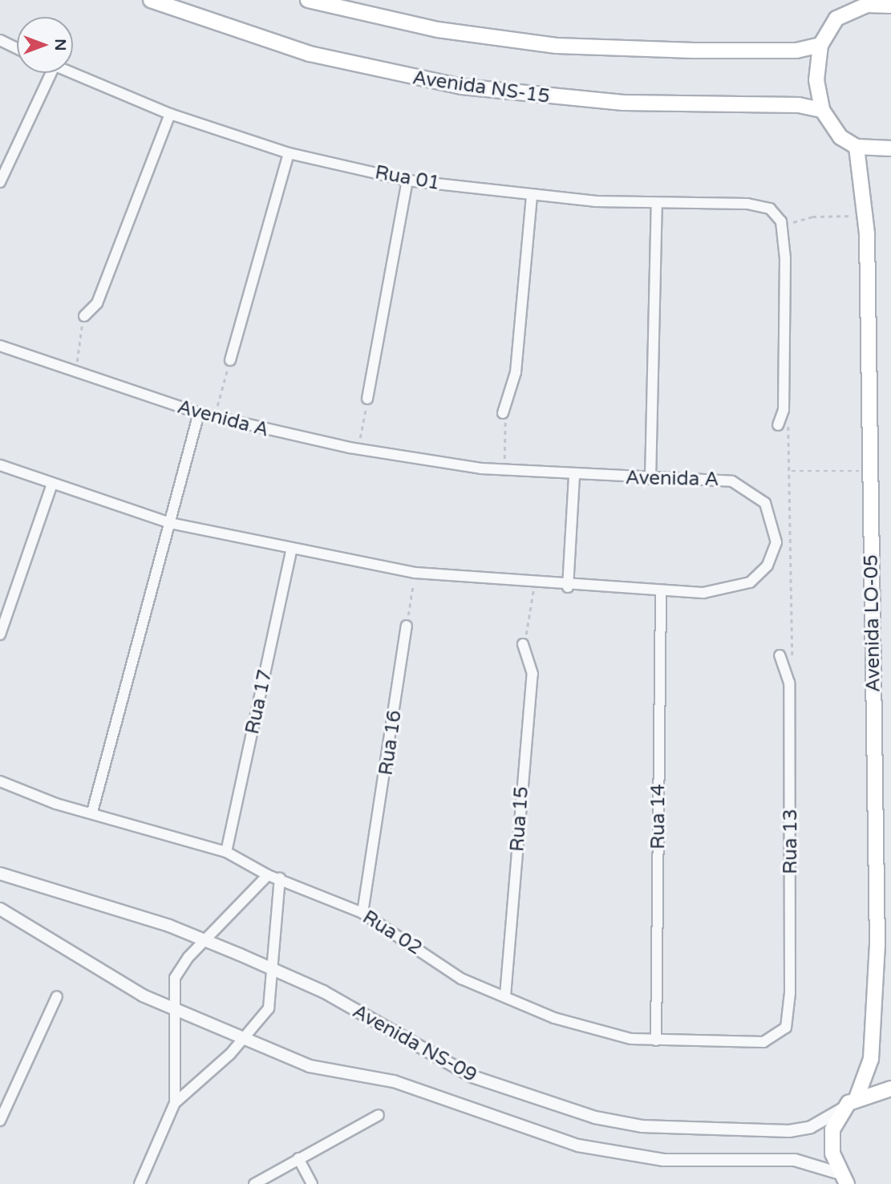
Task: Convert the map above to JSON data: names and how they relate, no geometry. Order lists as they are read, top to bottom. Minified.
{"streets":{"main road":["Avenida NS-15","Avenida LO-05"],"street":["Rua 01","Avenida A","Rua 17","Rua 16","Rua 14","Rua 15","Rua 13","Rua 02","Avenida NS-09"]},"crossings":[["Avenida A","Rua 17"],["Avenida A","Rua 14"],["Rua 17","Rua 02"],["Rua 16","Rua 02"],["Rua 14","Rua 02"],["Rua 15","Rua 02"],["Rua 13","Rua 02"]],"north":"right"}
